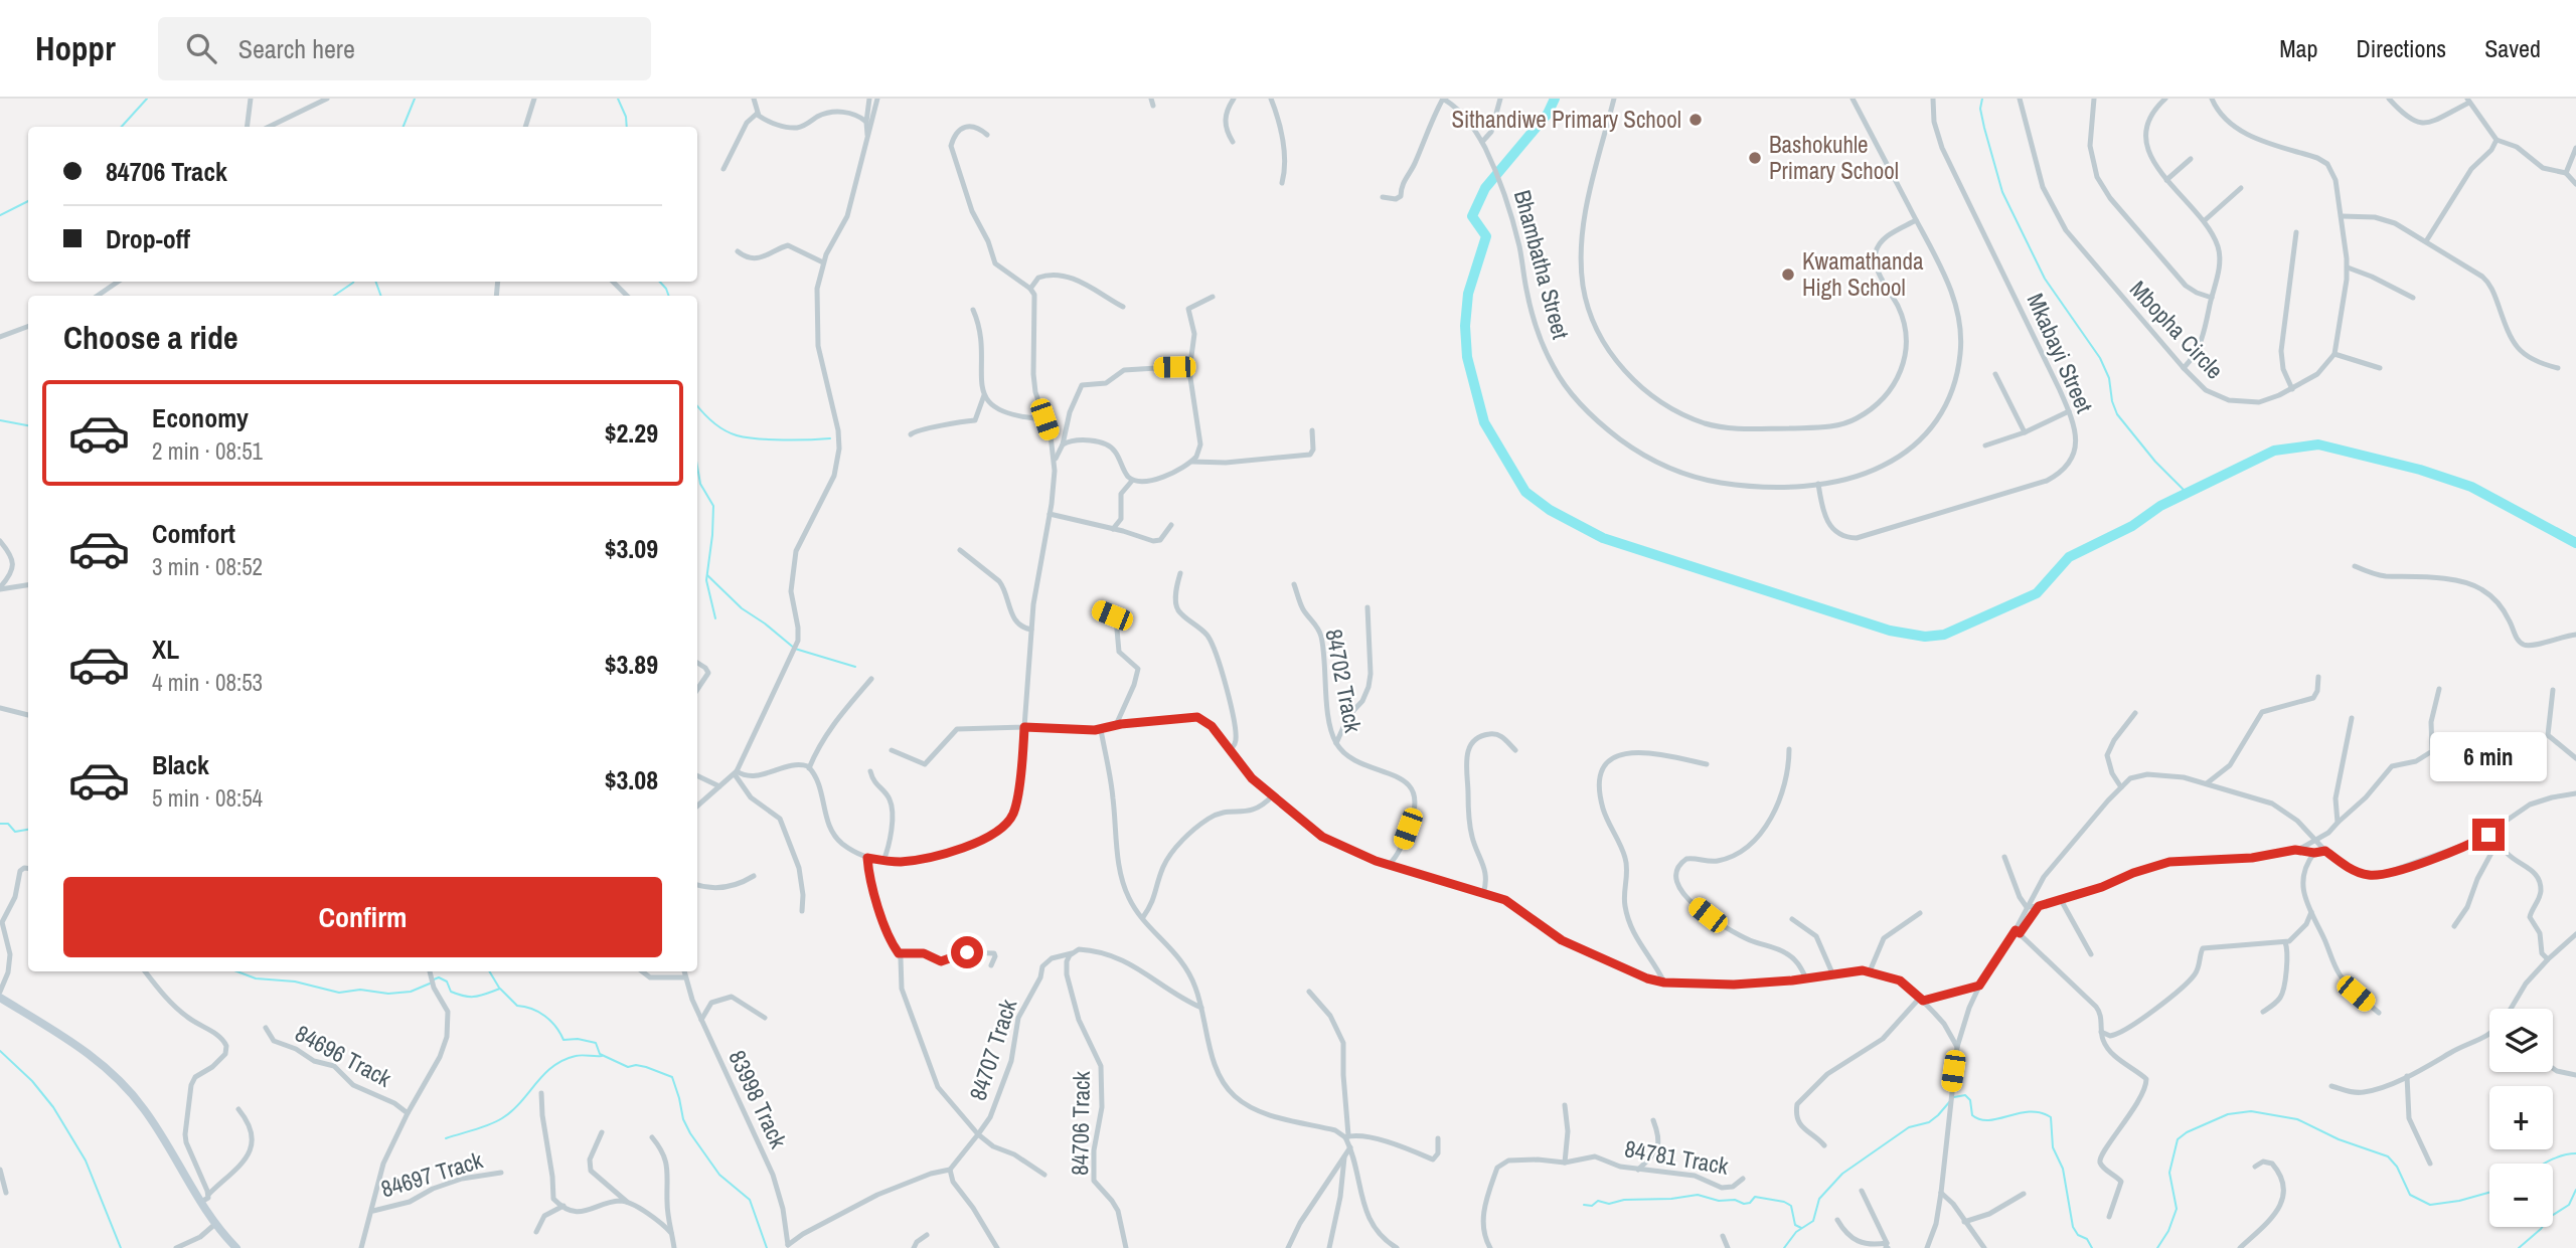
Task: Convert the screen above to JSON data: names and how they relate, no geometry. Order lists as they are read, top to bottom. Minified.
{"streets":{"street":["Bhambatha Street","Mbopha Circle","Mkabayi Street","84702 Track","84707 Track","84696 Track","83998 Track","84706 Track","84781 Track","84697 Track"]},"crossings":[["Bhambatha Street","Mkabayi Street"],["84707 Track","84706 Track"]],"places":["Sithandiwe Primary School","Bashokuhle Primary School","Kwamathanda High School"],"page":{"header":"Hoppr","search":"Search here","nav":["Map","Directions","Saved"],"banner":["84706 Track","Drop-off"],"heading":"Choose a ride","list":[{"name":"Economy","note":"2 min · 08:51","value":"$2.29"},{"name":"Comfort","note":"3 min · 08:52","value":"$3.09"},{"name":"XL","note":"4 min · 08:53","value":"$3.89"},{"name":"Black","note":"5 min · 08:54","value":"$3.08"}],"bubble":"6 min","buttons":"Confirm","map_buttons":["+","−"]}}
